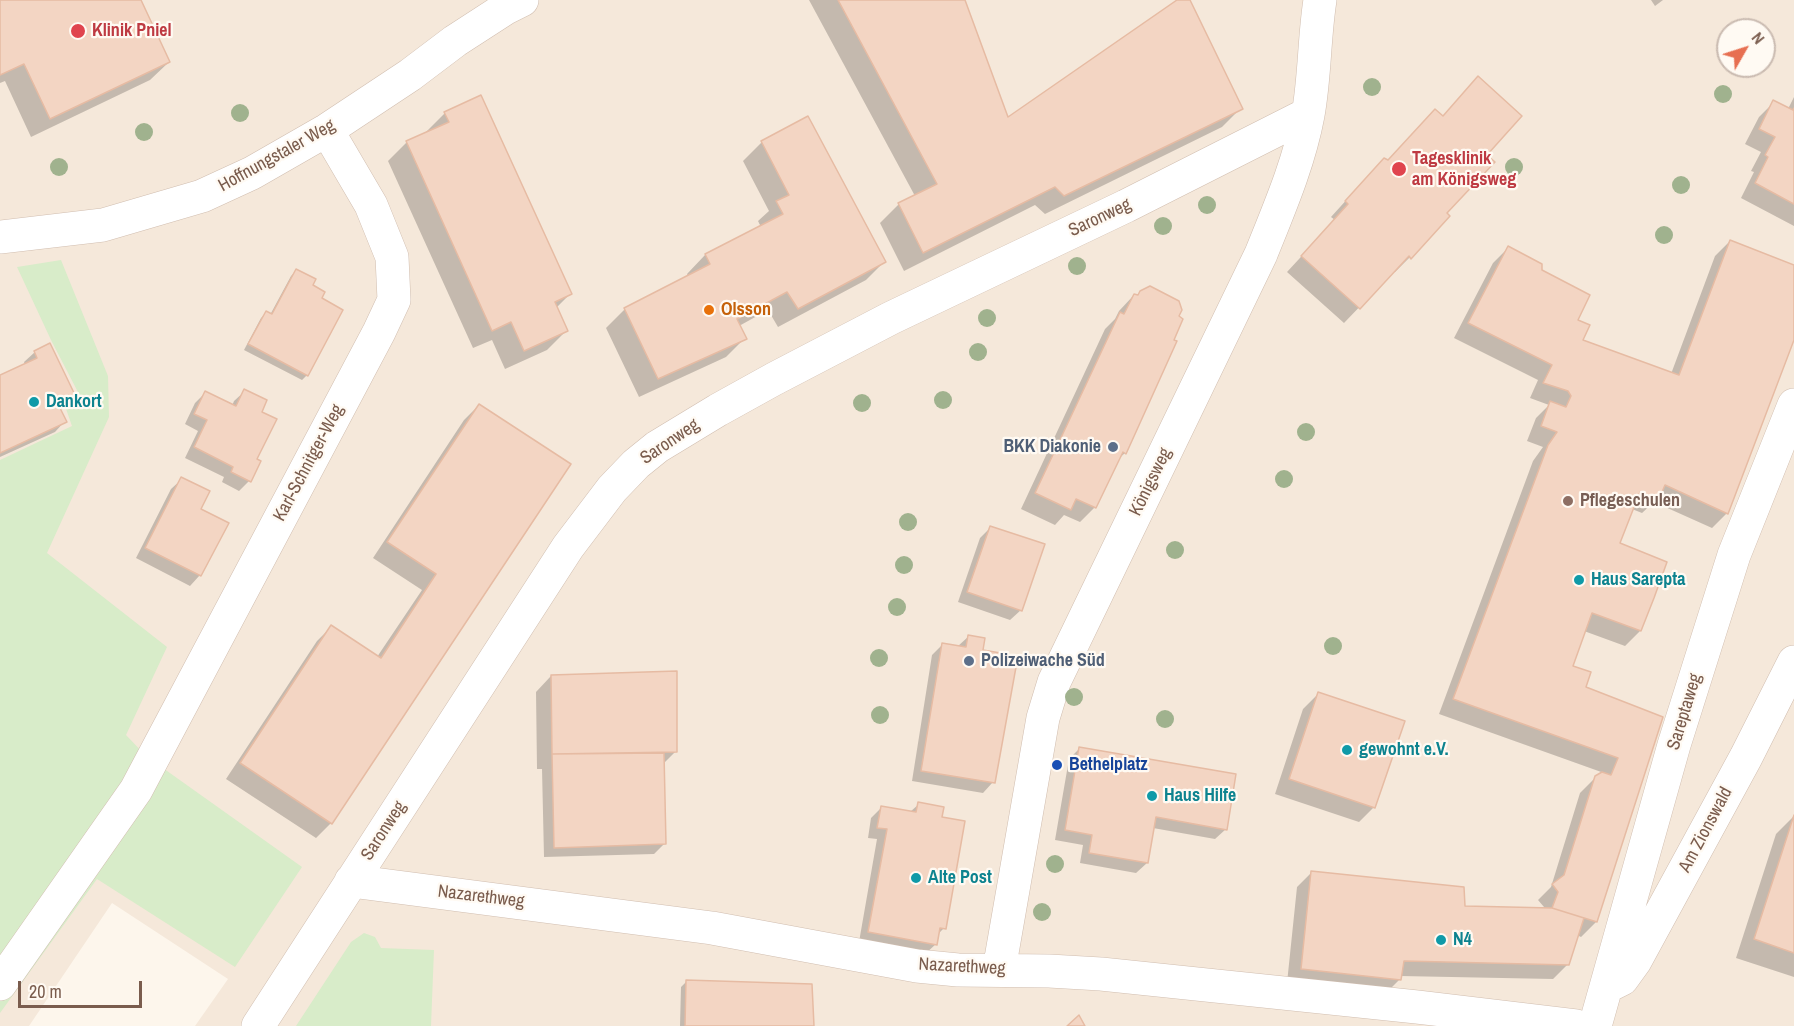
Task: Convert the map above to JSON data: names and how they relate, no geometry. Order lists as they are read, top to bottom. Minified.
{"streets":{"street":["Hoffnungstaler Weg","Saronweg","Karl-Schnitger-Weg","Königsweg","Sareptaweg","Am Zionswald","Nazarethweg"]},"crossings":[["Hoffnungstaler Weg","Karl-Schnitger-Weg"],["Saronweg","Königsweg"],["Saronweg","Nazarethweg"],["Königsweg","Nazarethweg"],["Sareptaweg","Am Zionswald"]],"places":["Klinik Pniel","Tagesklinik am Königsweg","Olsson","Dankort","BKK Diakonie","Pflegeschulen","Haus Sarepta","Polizeiwache Süd","gewohnt e.V.","Bethelplatz","Haus Hilfe","Alte Post","N4"],"scale_bar":"20 m","north":"top right"}
